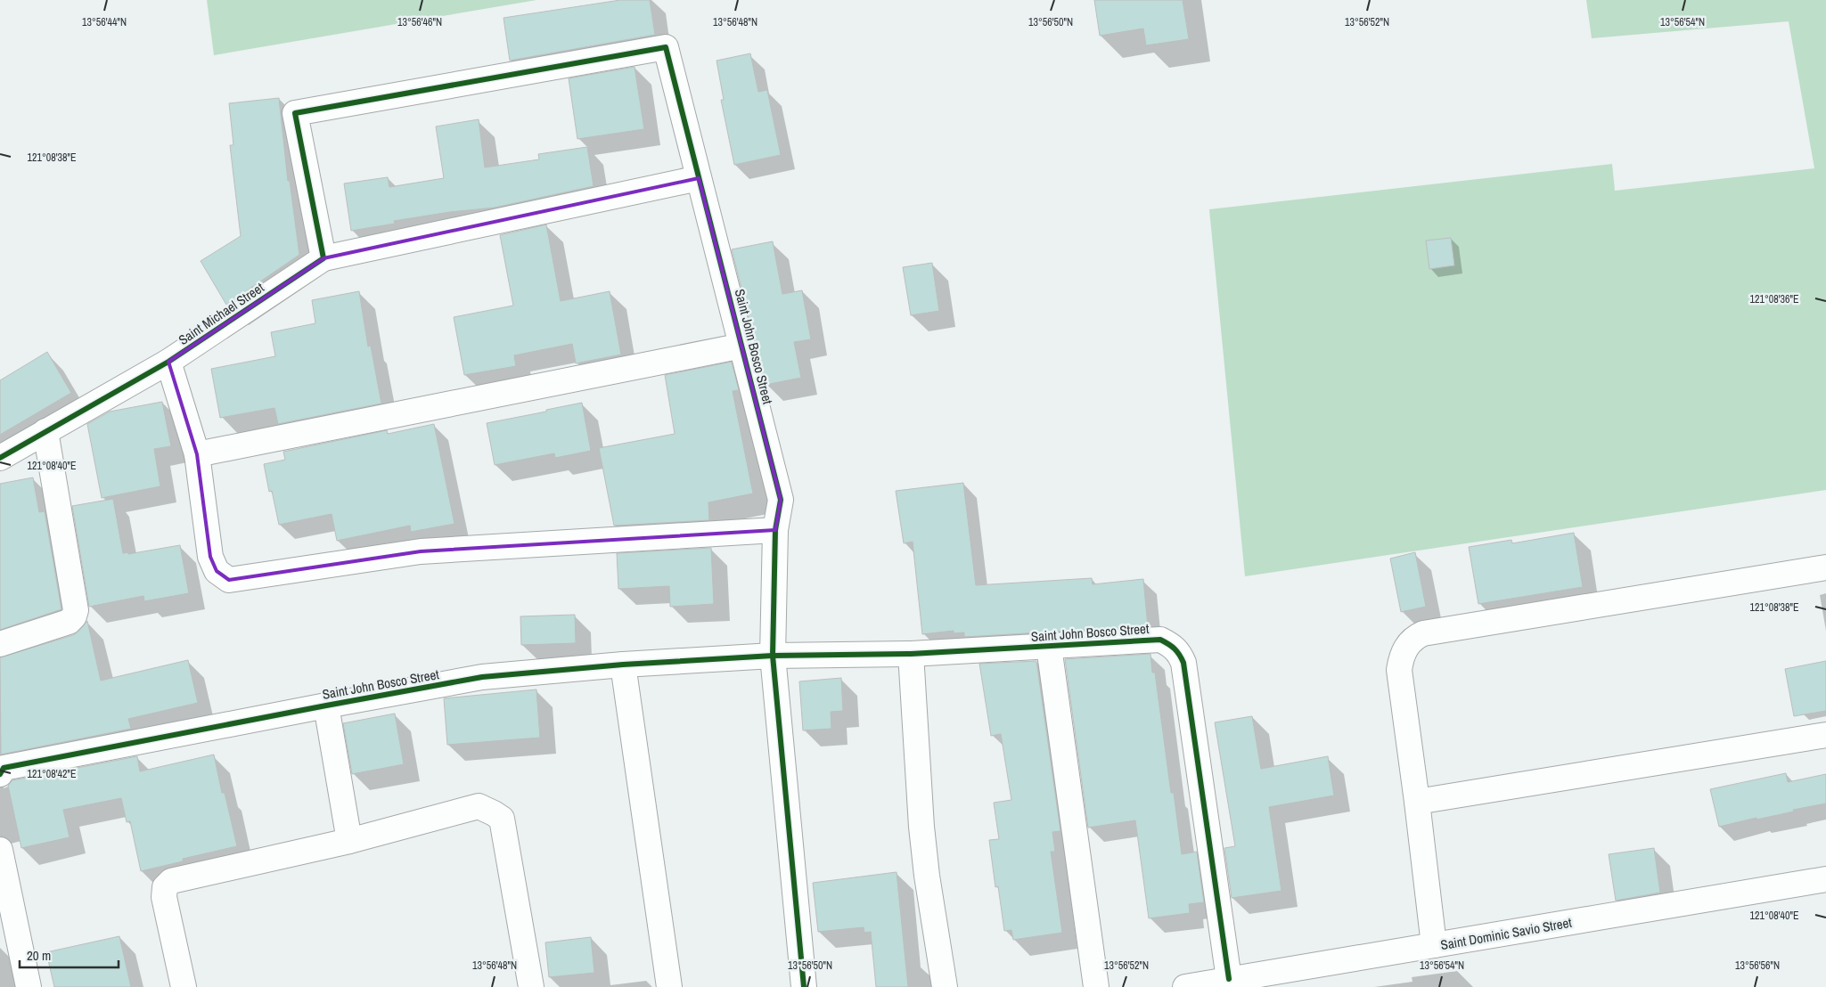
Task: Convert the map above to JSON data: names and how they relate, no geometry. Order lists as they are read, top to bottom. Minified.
{"streets":{"street":["Saint Michael Street","Saint John Bosco Street","Saint Dominic Savio Street"]},"crossings":[["Saint Michael Street","Saint John Bosco Street"],["Saint John Bosco Street","Saint Dominic Savio Street"]],"scale_bar":"20 m","coordinates":["13°56'44\"N","13°56'46\"N","13°56'48\"N","13°56'50\"N","13°56'52\"N","13°56'54\"N","121°08'38\"E","121°08'36\"E","121°08'40\"E","121°08'42\"E","13°56'56\"N"]}
